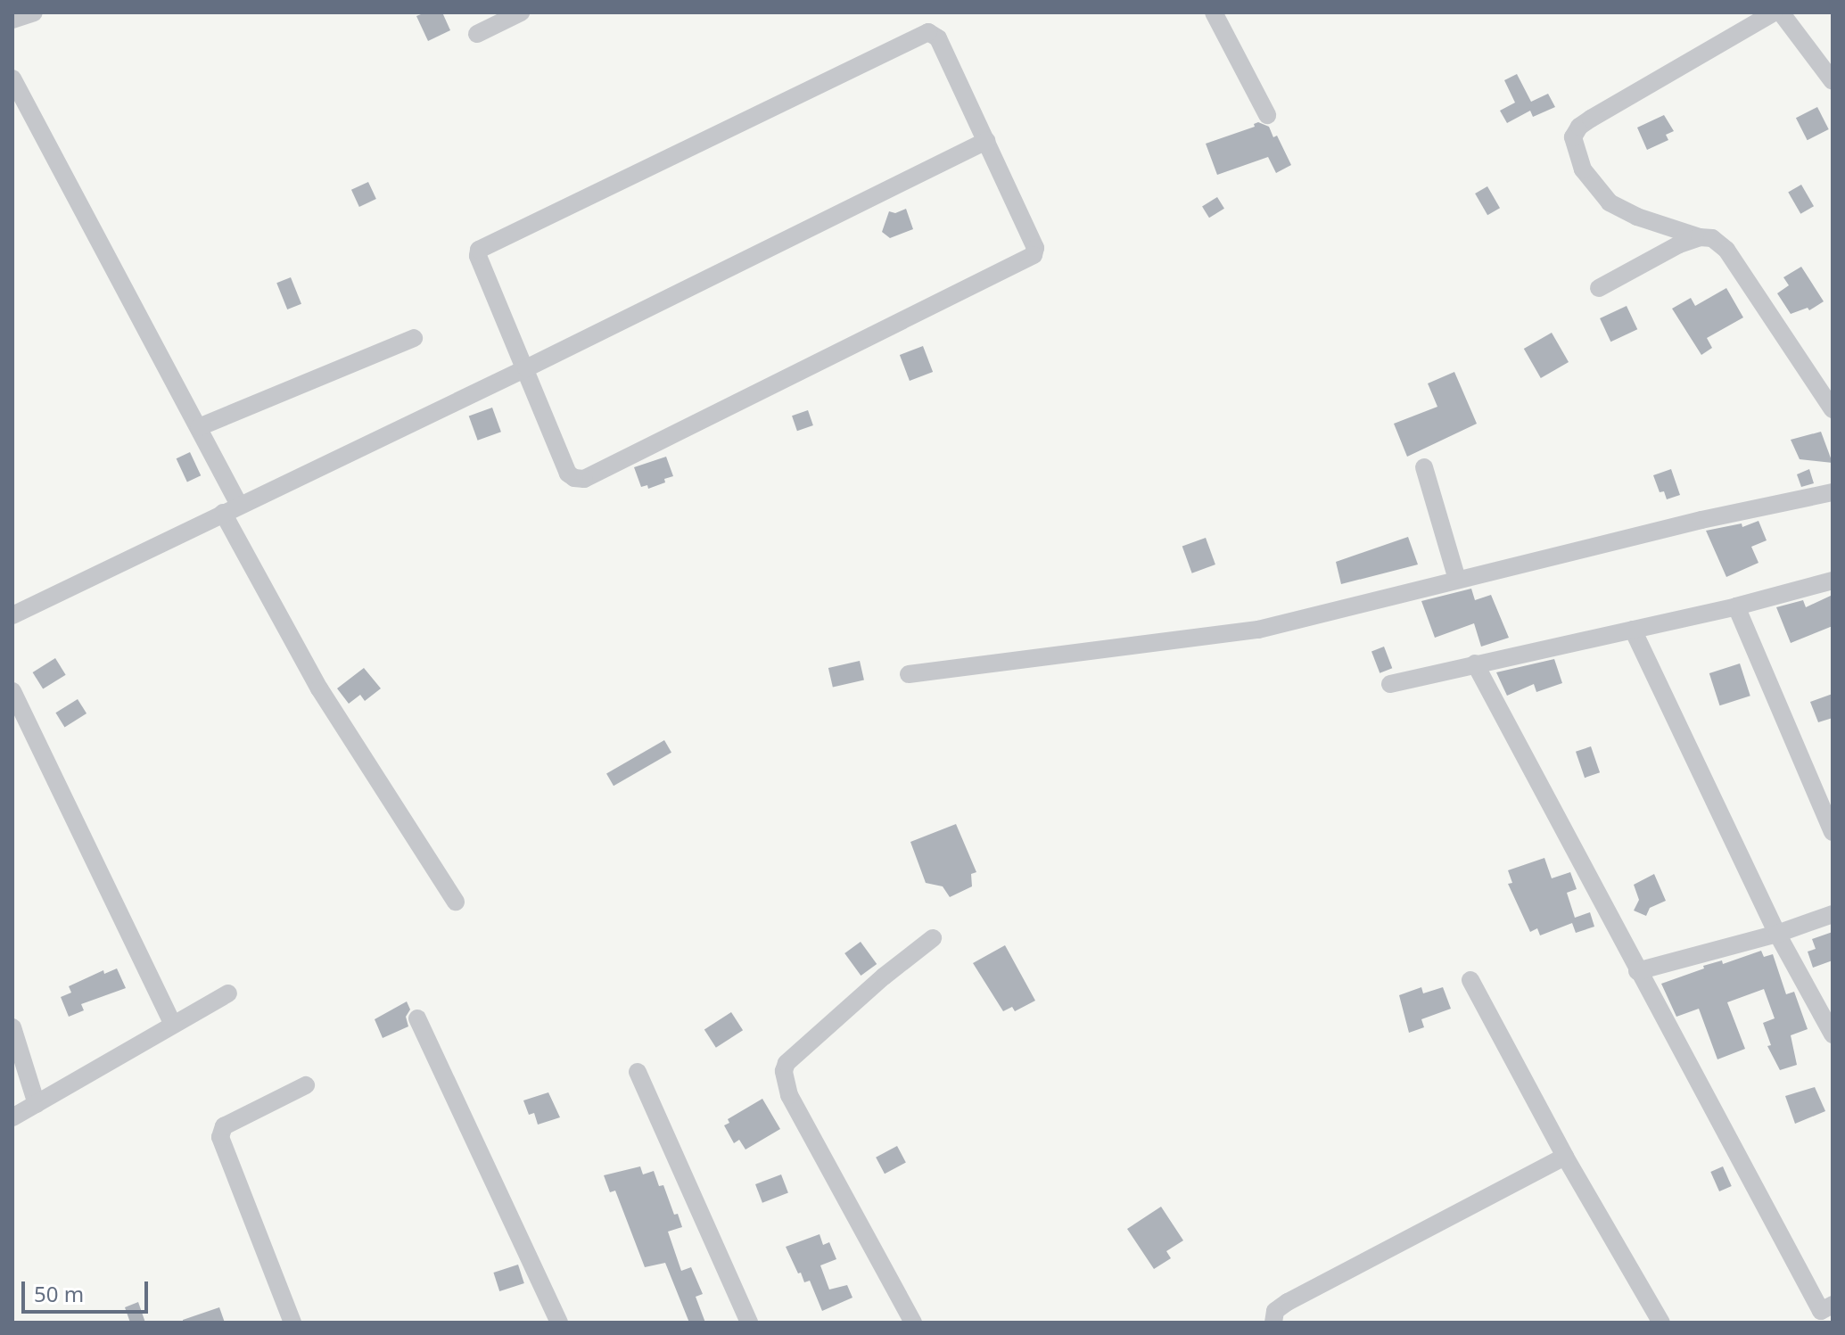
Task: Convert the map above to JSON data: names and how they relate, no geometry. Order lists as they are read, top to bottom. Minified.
{"scale_bar":"50 m"}
